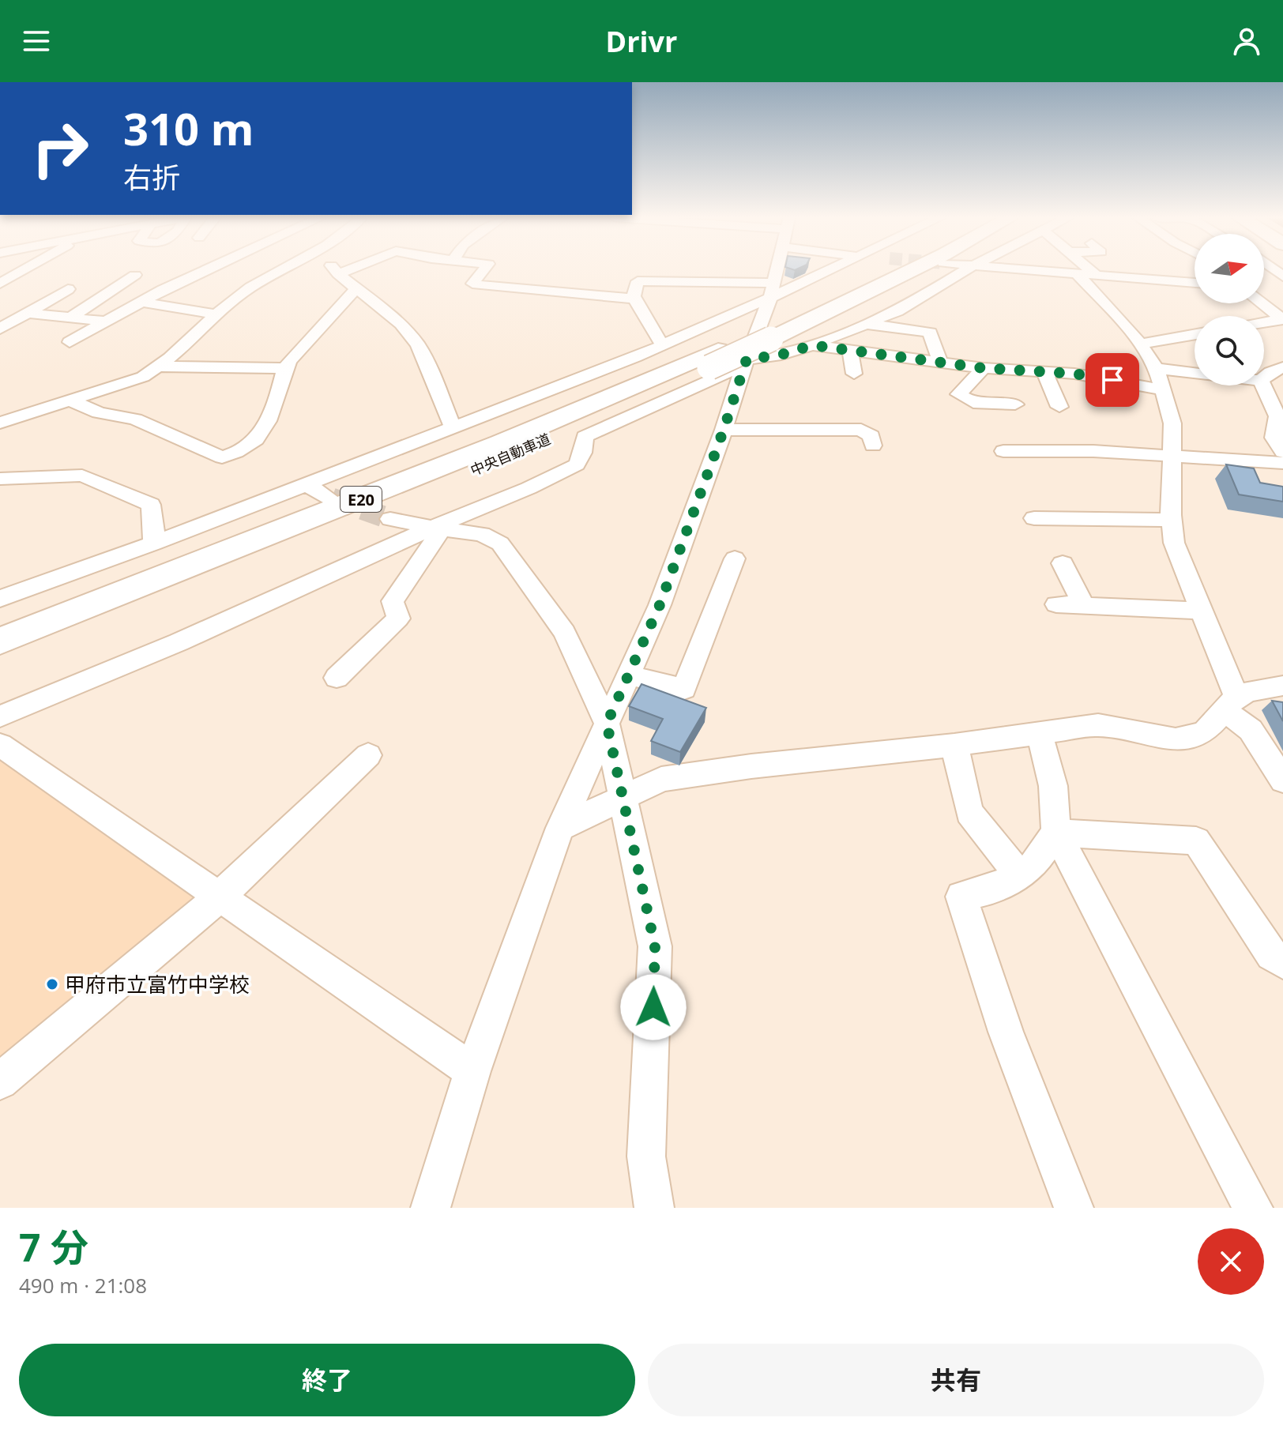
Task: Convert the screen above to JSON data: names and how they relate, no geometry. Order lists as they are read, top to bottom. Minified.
{"streets":{"highway":["中央自動車道","E20"]},"places":["甲府市立富竹中学校"],"north":"right","page":{"header":"Drivr","turn":["310 m","右折"],"heading":["7 分","490 m · 21:08"],"buttons":["終了","共有"]}}
